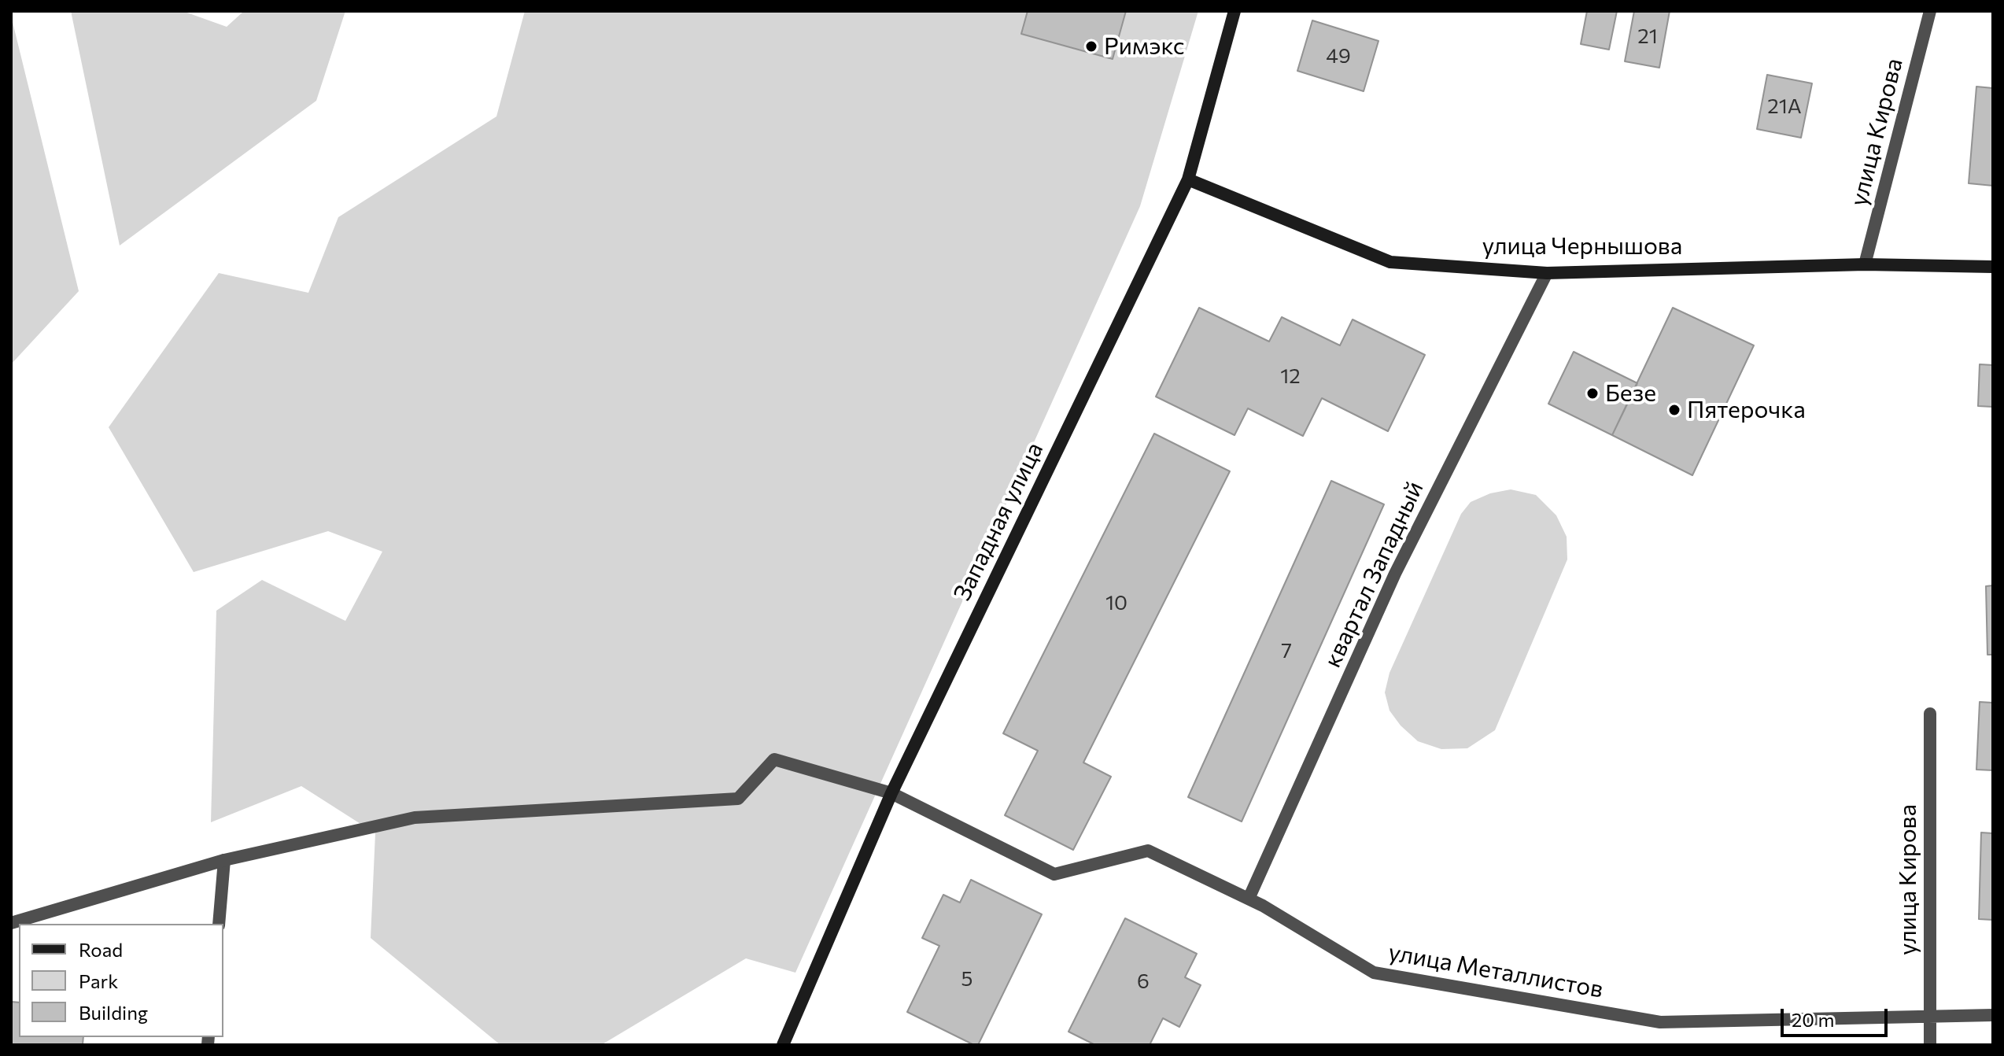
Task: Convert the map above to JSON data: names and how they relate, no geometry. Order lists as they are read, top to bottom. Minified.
{"streets":{"street":["улица Кирова","улица Чернышова","Западная улица","квартал Западный","улица Металлистов"]},"crossings":[["улица Кирова","улица Чернышова"],["улица Кирова","улица Металлистов"],["улица Чернышова","Западная улица"],["улица Чернышова","квартал Западный"],["Западная улица","улица Металлистов"],["квартал Западный","улица Металлистов"]],"places":["Римэкс","Безе","Пятерочка"],"house_numbers":["21","49","21А","12","10","7","5","6"],"legend":["Road","Park","Building"],"scale_bar":"20 m"}
